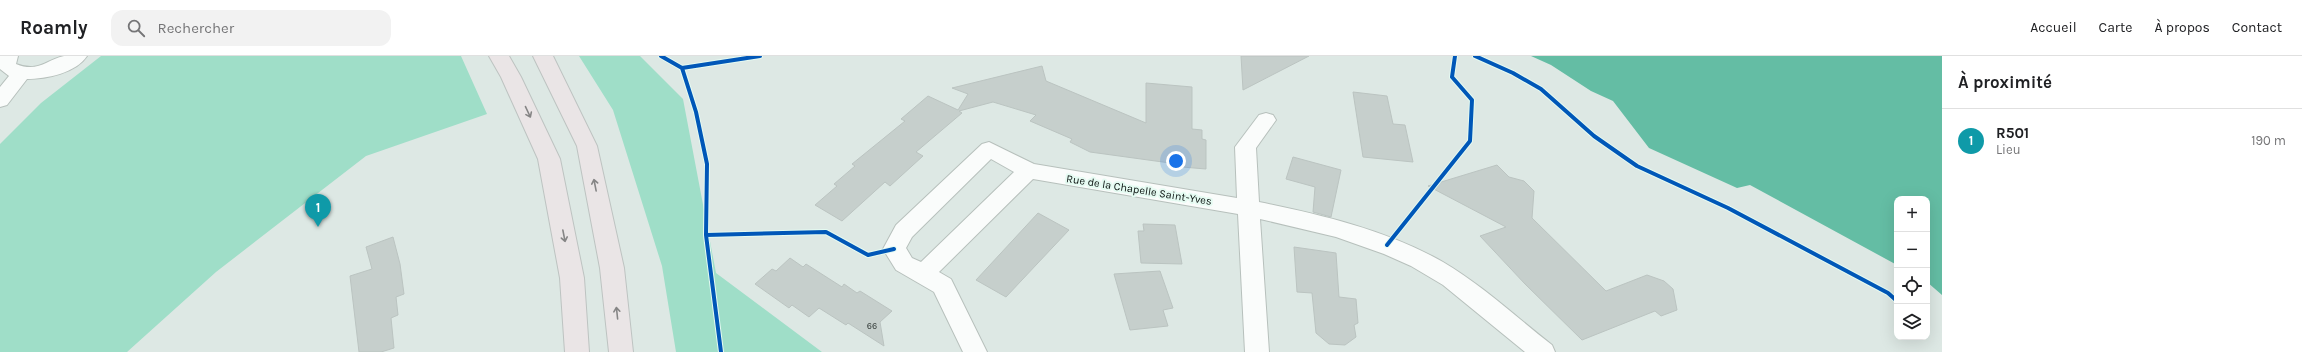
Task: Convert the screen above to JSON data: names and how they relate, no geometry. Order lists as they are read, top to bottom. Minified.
{"streets":{"street":["Rue de la Chapelle Saint-Yves"]},"house_numbers":["66"],"page":{"header":"Roamly","search":"Rechercher","nav":["Accueil","Carte","À propos","Contact"],"heading":"À proximité","list":[{"mark":"1","name":"R501","note":"Lieu","value":"190 m"}],"pins":"1","map_buttons":["+","−"]}}
